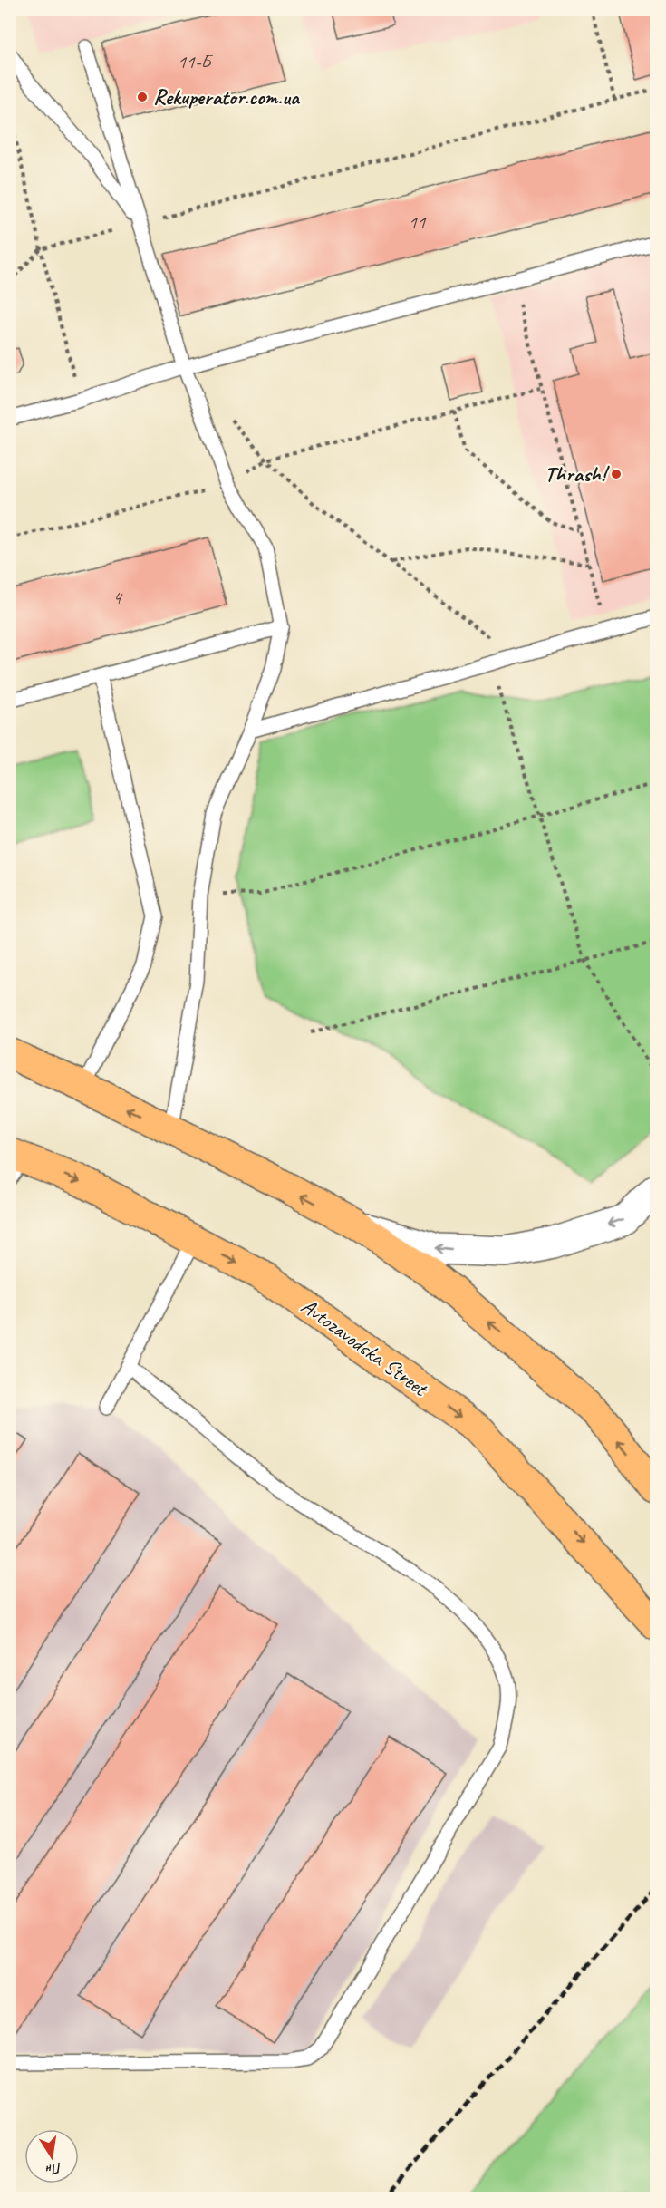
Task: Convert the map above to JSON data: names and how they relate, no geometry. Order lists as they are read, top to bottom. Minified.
{"streets":{"main road":["Avtozavodska Street"]},"places":["Rekuperator.com.ua","Thrash!"],"house_numbers":["11-Б","11","4"],"north":"bottom"}
